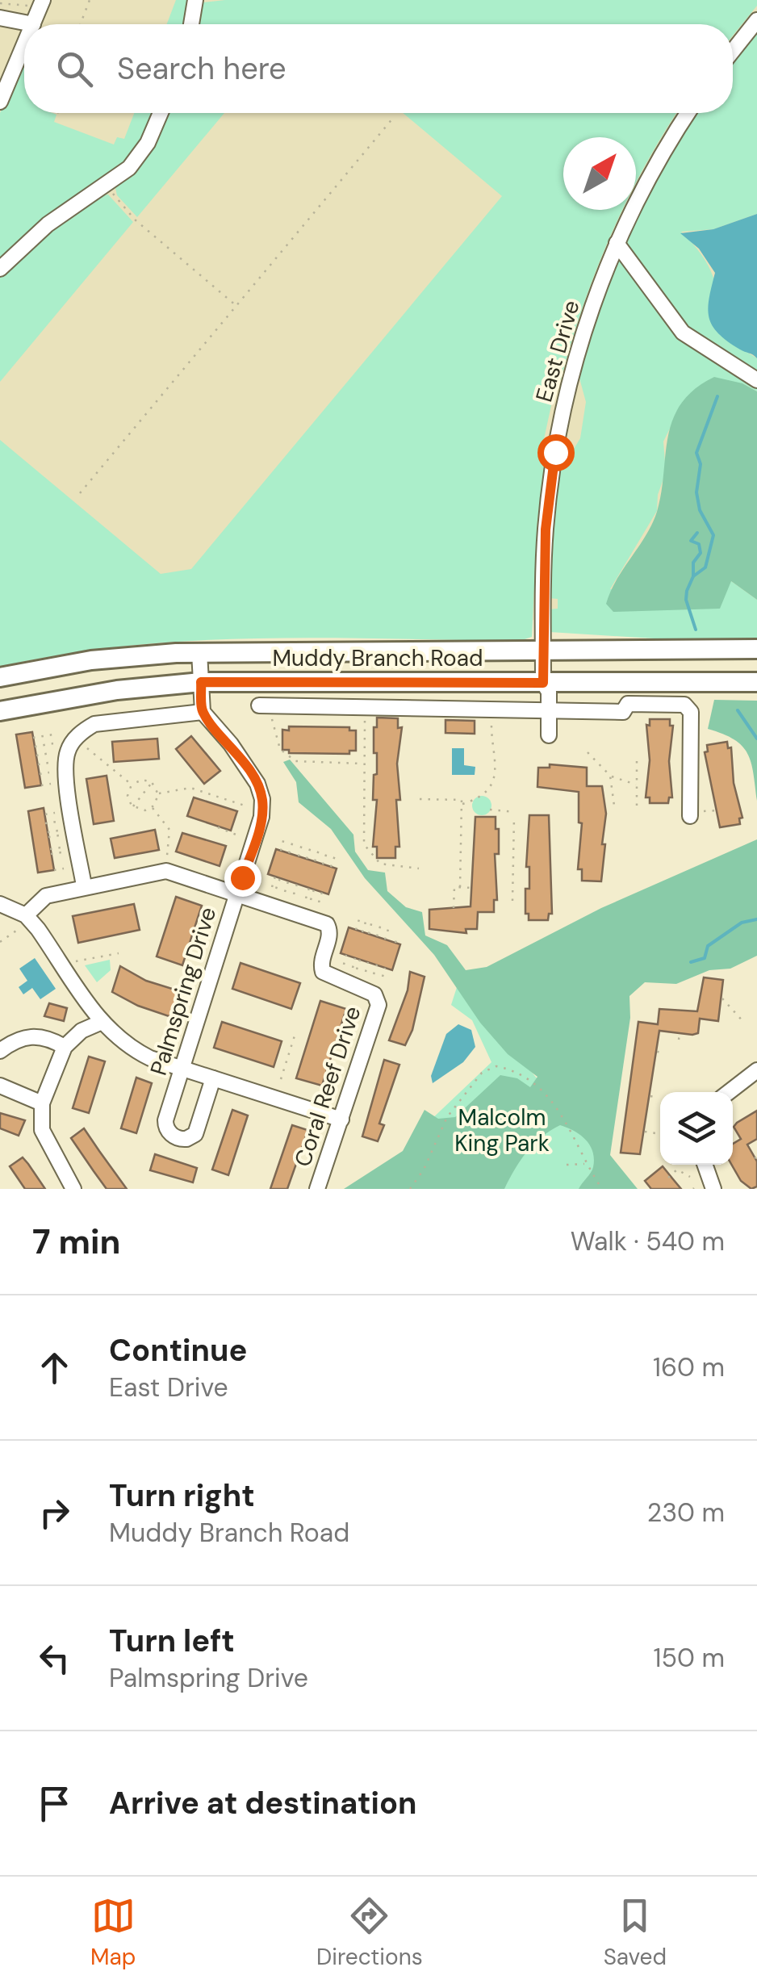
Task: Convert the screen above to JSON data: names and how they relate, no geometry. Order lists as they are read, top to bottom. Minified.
{"streets":{"main road":["Muddy Branch Road"],"street":["East Drive","Palmspring Drive","Coral Reef Drive"]},"crossings":[["East Drive","Muddy Branch Road"],["Palmspring Drive","Coral Reef Drive"]],"parks":["Malcolm King Park"],"north":"top right","page":{"search":"Search here","heading":["7 min","Walk · 540 m"],"list":[["Continue","East Drive","160 m"],["Turn right","Muddy Branch Road","230 m"],["Turn left","Palmspring Drive","150 m"],"Arrive at destination"],"nav":["Map","Directions","Saved"]}}
